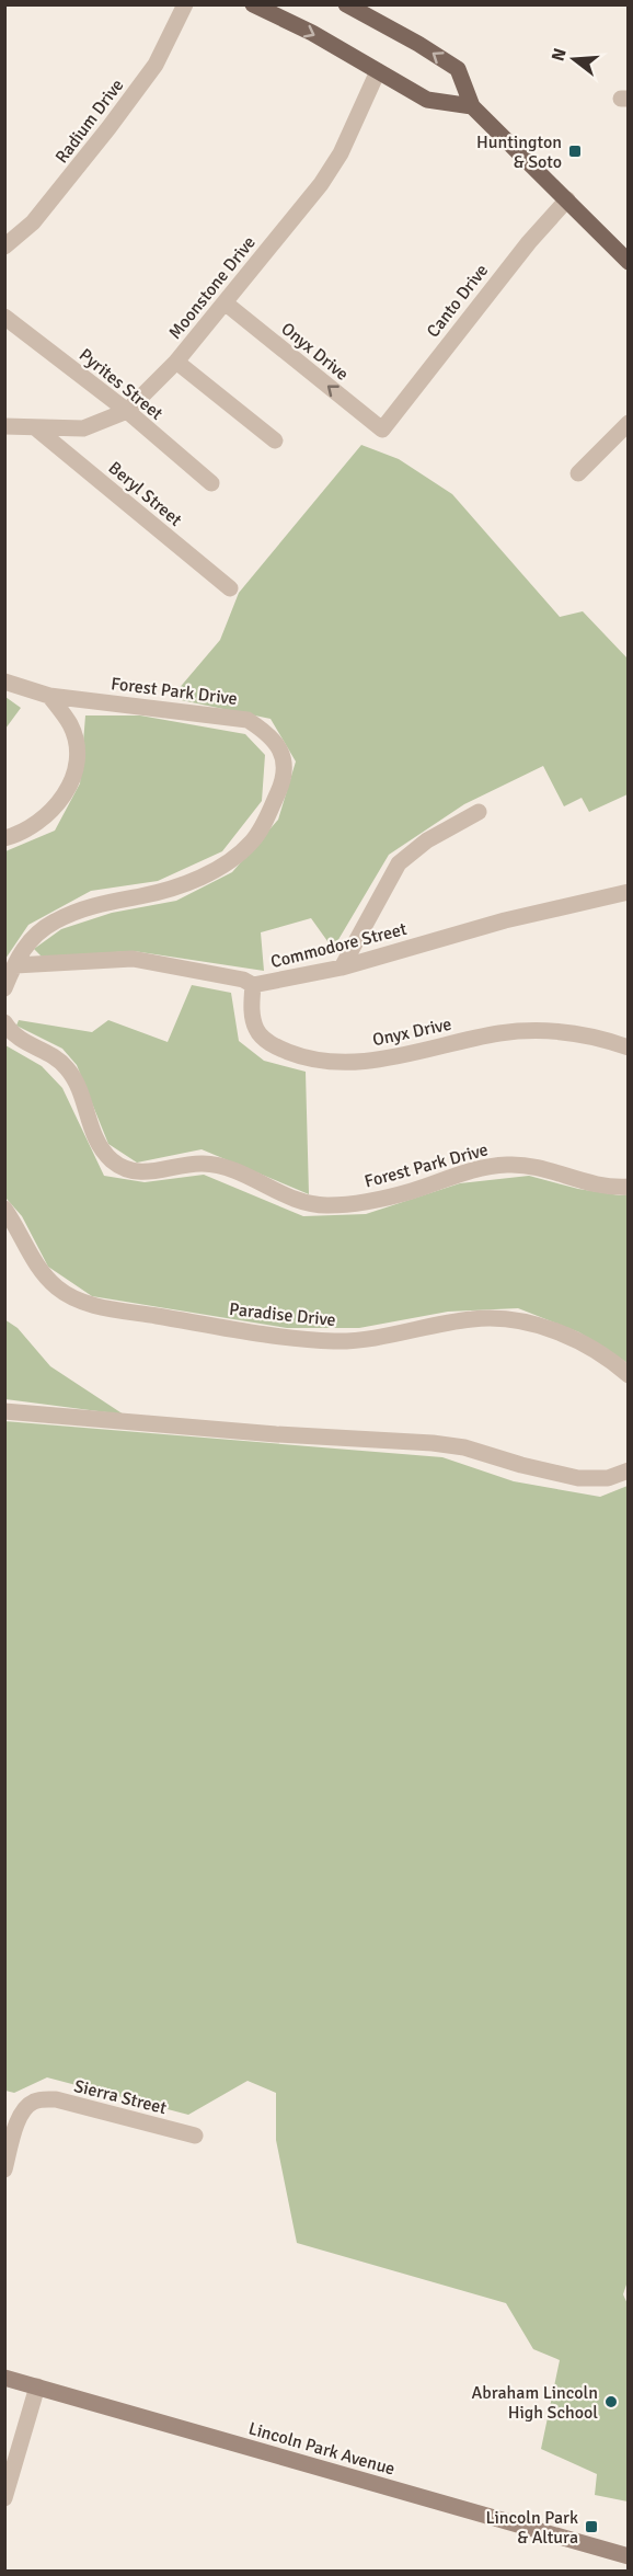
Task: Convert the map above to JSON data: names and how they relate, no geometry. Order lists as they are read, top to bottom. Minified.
{"streets":{"street":["Radium Drive","Moonstone Drive","Canto Drive","Onyx Drive","Pyrites Street","Beryl Street","Forest Park Drive","Commodore Street","Paradise Drive","Sierra Street","Lincoln Park Avenue"]},"crossings":[["Moonstone Drive","Onyx Drive"],["Moonstone Drive","Pyrites Street"],["Moonstone Drive","Beryl Street"],["Canto Drive","Onyx Drive"],["Onyx Drive","Commodore Street"],["Forest Park Drive","Commodore Street"]],"places":{"transit":["Huntington & Soto","Lincoln Park & Altura"],"other":["Abraham Lincoln High School"]},"north":"left"}
